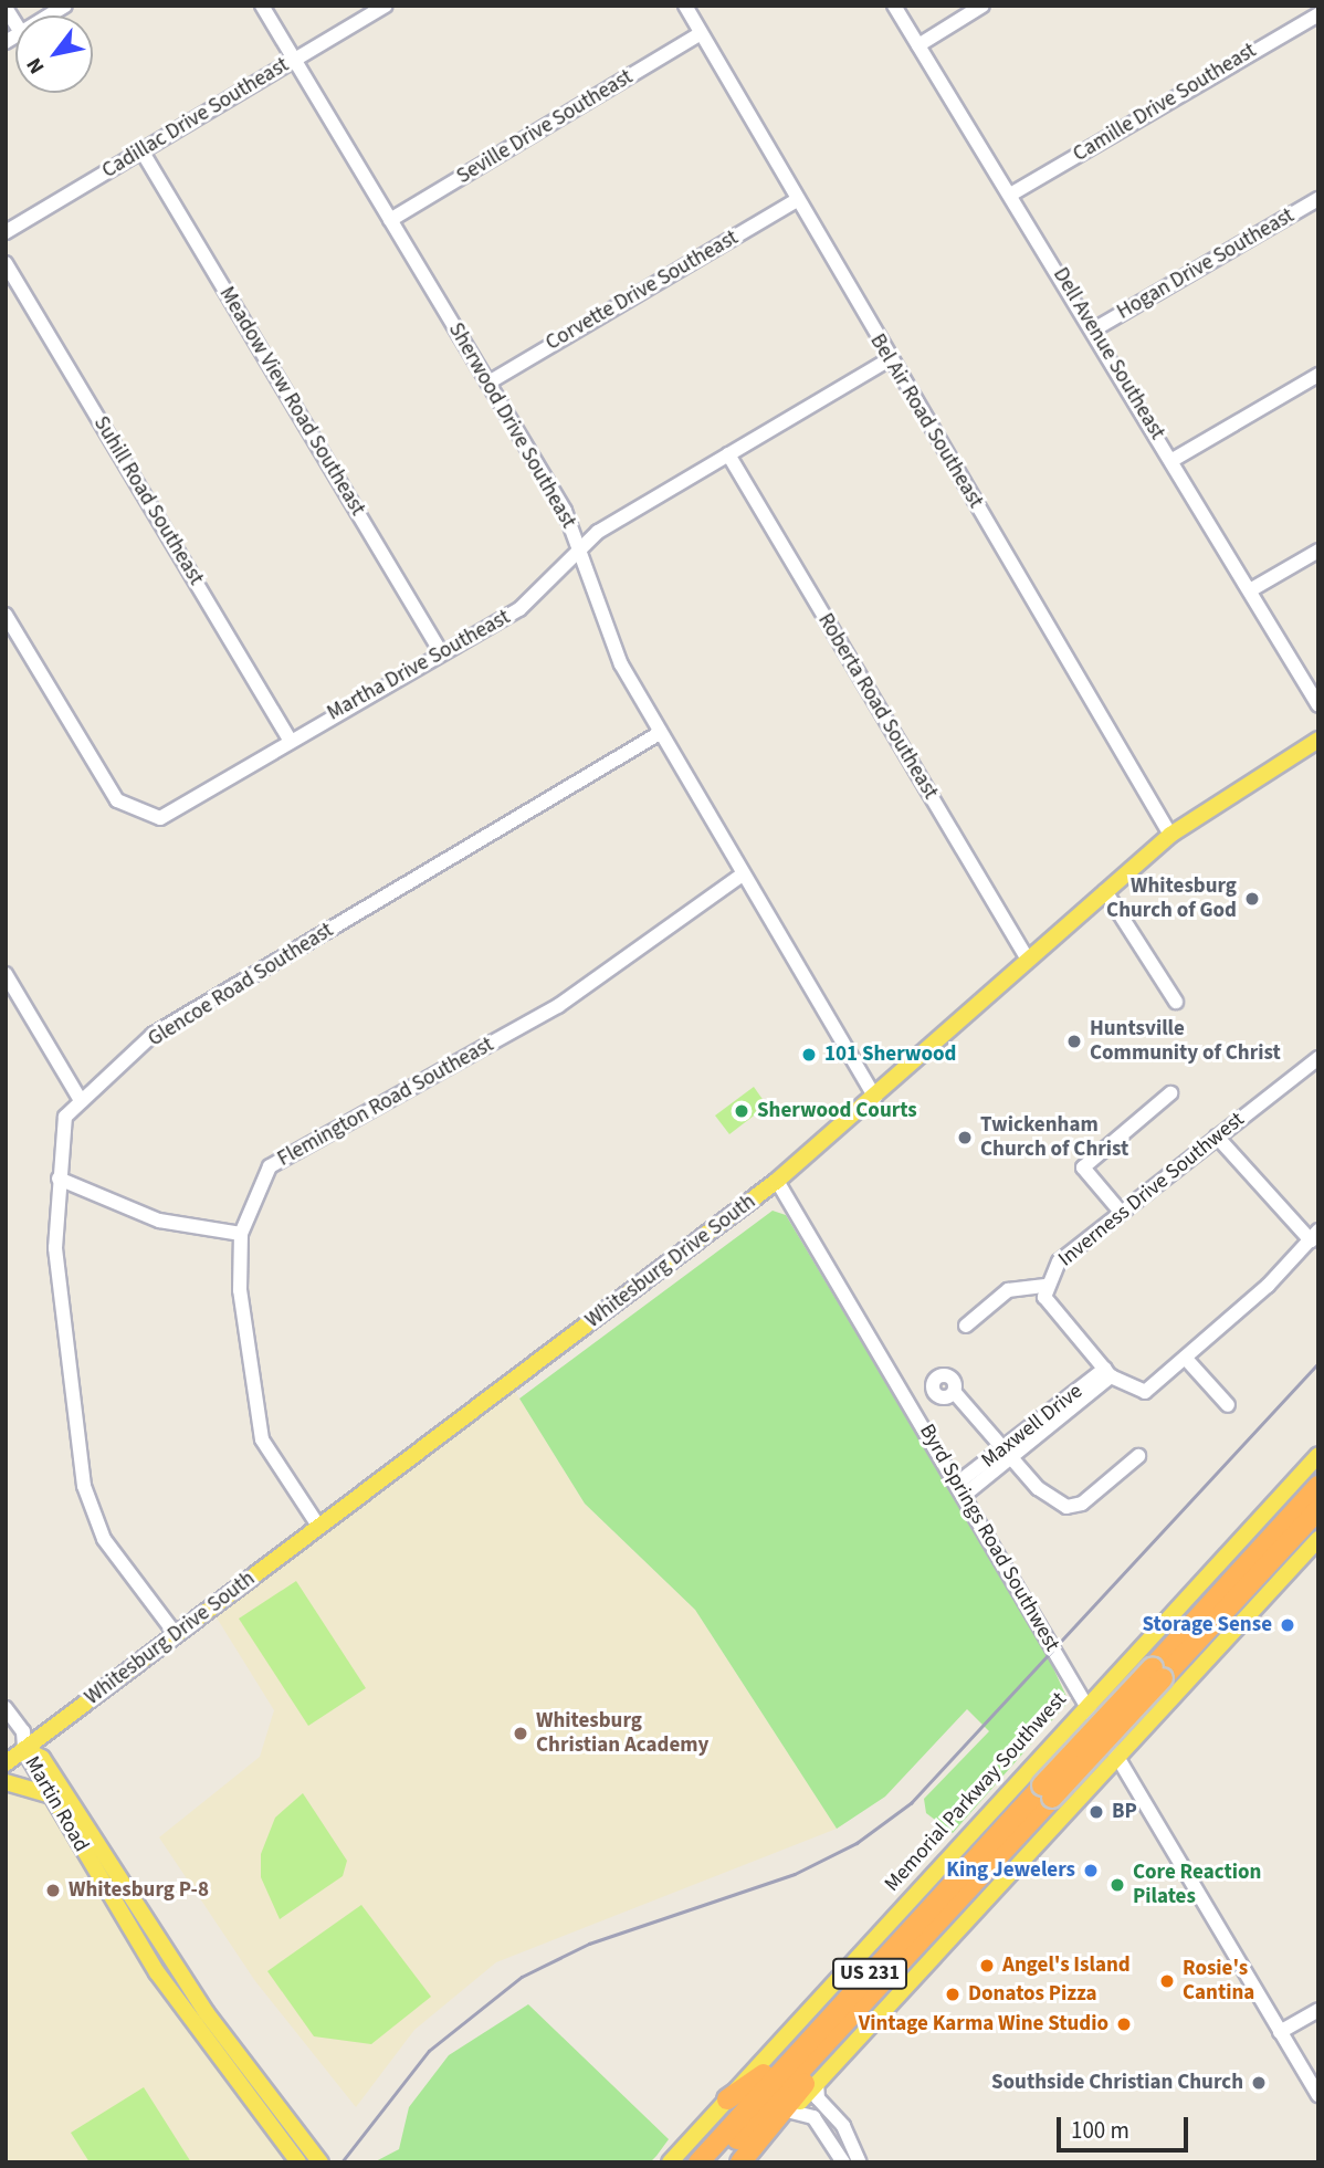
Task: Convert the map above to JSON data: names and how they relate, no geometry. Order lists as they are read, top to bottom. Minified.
{"streets":{"highway":["US 231"],"main road":["Whitesburg Drive South","Memorial Parkway Southwest","Martin Road"],"street":["Camille Drive Southeast","Cadillac Drive Southeast","Seville Drive Southeast","Hogan Drive Southeast","Corvette Drive Southeast","Dell Avenue Southeast","Meadow View Road Southeast","Bel Air Road Southeast","Sherwood Drive Southeast","Suhill Road Southeast","Martha Drive Southeast","Roberta Road Southeast","Glencoe Road Southeast","Flemington Road Southeast","Inverness Drive Southwest","Byrd Springs Road Southwest"]},"crossings":[["Camille Drive Southeast","Dell Avenue Southeast"],["Cadillac Drive Southeast","Meadow View Road Southeast"],["Cadillac Drive Southeast","Sherwood Drive Southeast"],["Seville Drive Southeast","Bel Air Road Southeast"],["Seville Drive Southeast","Sherwood Drive Southeast"],["Hogan Drive Southeast","Dell Avenue Southeast"],["Corvette Drive Southeast","Bel Air Road Southeast"],["Corvette Drive Southeast","Sherwood Drive Southeast"],["Meadow View Road Southeast","Martha Drive Southeast"],["Bel Air Road Southeast","Martha Drive Southeast"],["Bel Air Road Southeast","Whitesburg Drive South"],["Sherwood Drive Southeast","Martha Drive Southeast"],["Sherwood Drive Southeast","Glencoe Road Southeast"],["Sherwood Drive Southeast","Flemington Road Southeast"],["Sherwood Drive Southeast","Whitesburg Drive South"],["Suhill Road Southeast","Martha Drive Southeast"],["Martha Drive Southeast","Roberta Road Southeast"],["Roberta Road Southeast","Whitesburg Drive South"],["Glencoe Road Southeast","Whitesburg Drive South"],["Flemington Road Southeast","Whitesburg Drive South"],["Whitesburg Drive South","Byrd Springs Road Southwest"],["Whitesburg Drive South","Martin Road"],["Byrd Springs Road Southwest","Memorial Parkway Southwest"]],"places":["Whitesburg Church of God","Huntsville Community of Christ","101 Sherwood","Sherwood Courts","Twickenham Church of Christ","Storage Sense","Whitesburg Christian Academy","BP","King Jewelers","Core Reaction Pilates","Whitesburg P-8","Angel's Island","Rosie's Cantina","Donatos Pizza","Vintage Karma Wine Studio","Southside Christian Church"],"scale_bar":"100 m","north":"bottom left"}
